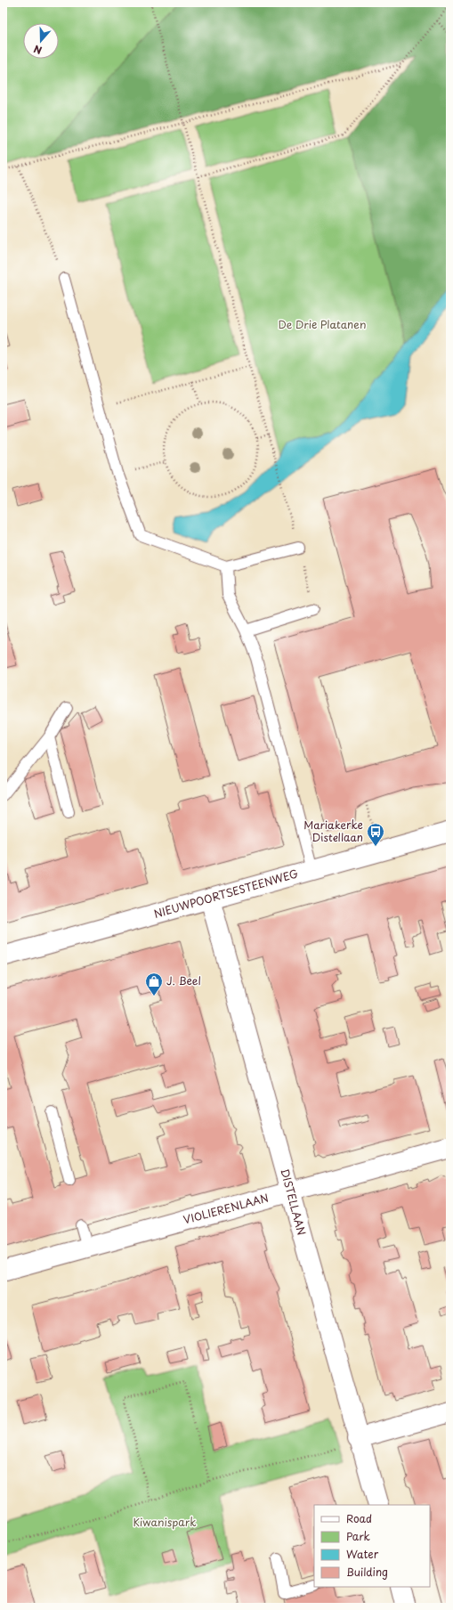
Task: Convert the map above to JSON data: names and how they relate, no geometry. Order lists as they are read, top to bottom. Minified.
{"streets":{"street":["NIEUWPOORTSESTEENWEG","DISTELLAAN","VIOLIERENLAAN"]},"crossings":[["NIEUWPOORTSESTEENWEG","DISTELLAAN"],["DISTELLAAN","VIOLIERENLAAN"]],"parks":["De Drie Platanen","Kiwanispark"],"places":{"bus stop":["Mariakerke Distellaan"],"shop":["J. Beel"]},"legend":["Road","Park","Water","Building"],"north":"bottom"}
